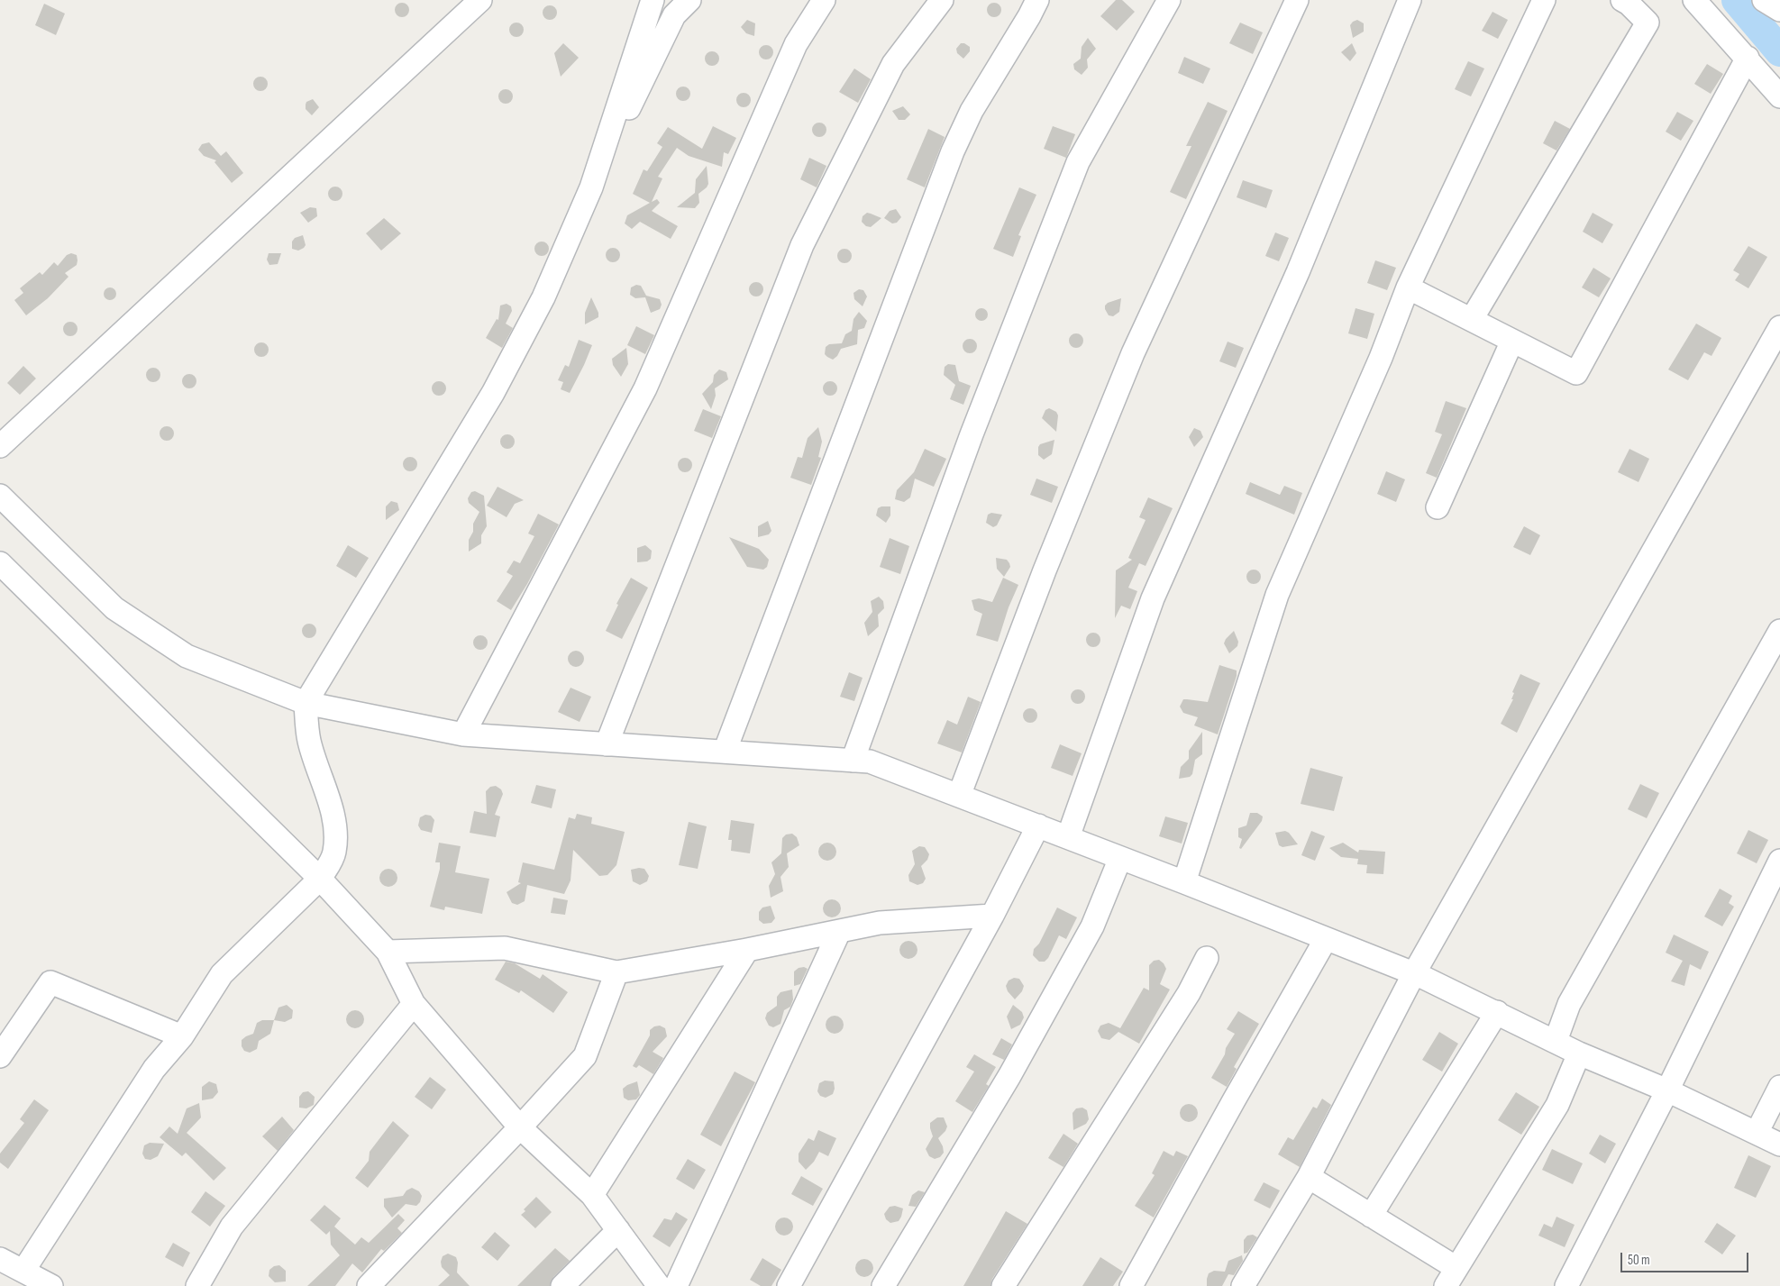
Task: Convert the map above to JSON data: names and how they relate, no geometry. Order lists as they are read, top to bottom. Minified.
{"scale_bar":"50 m"}
